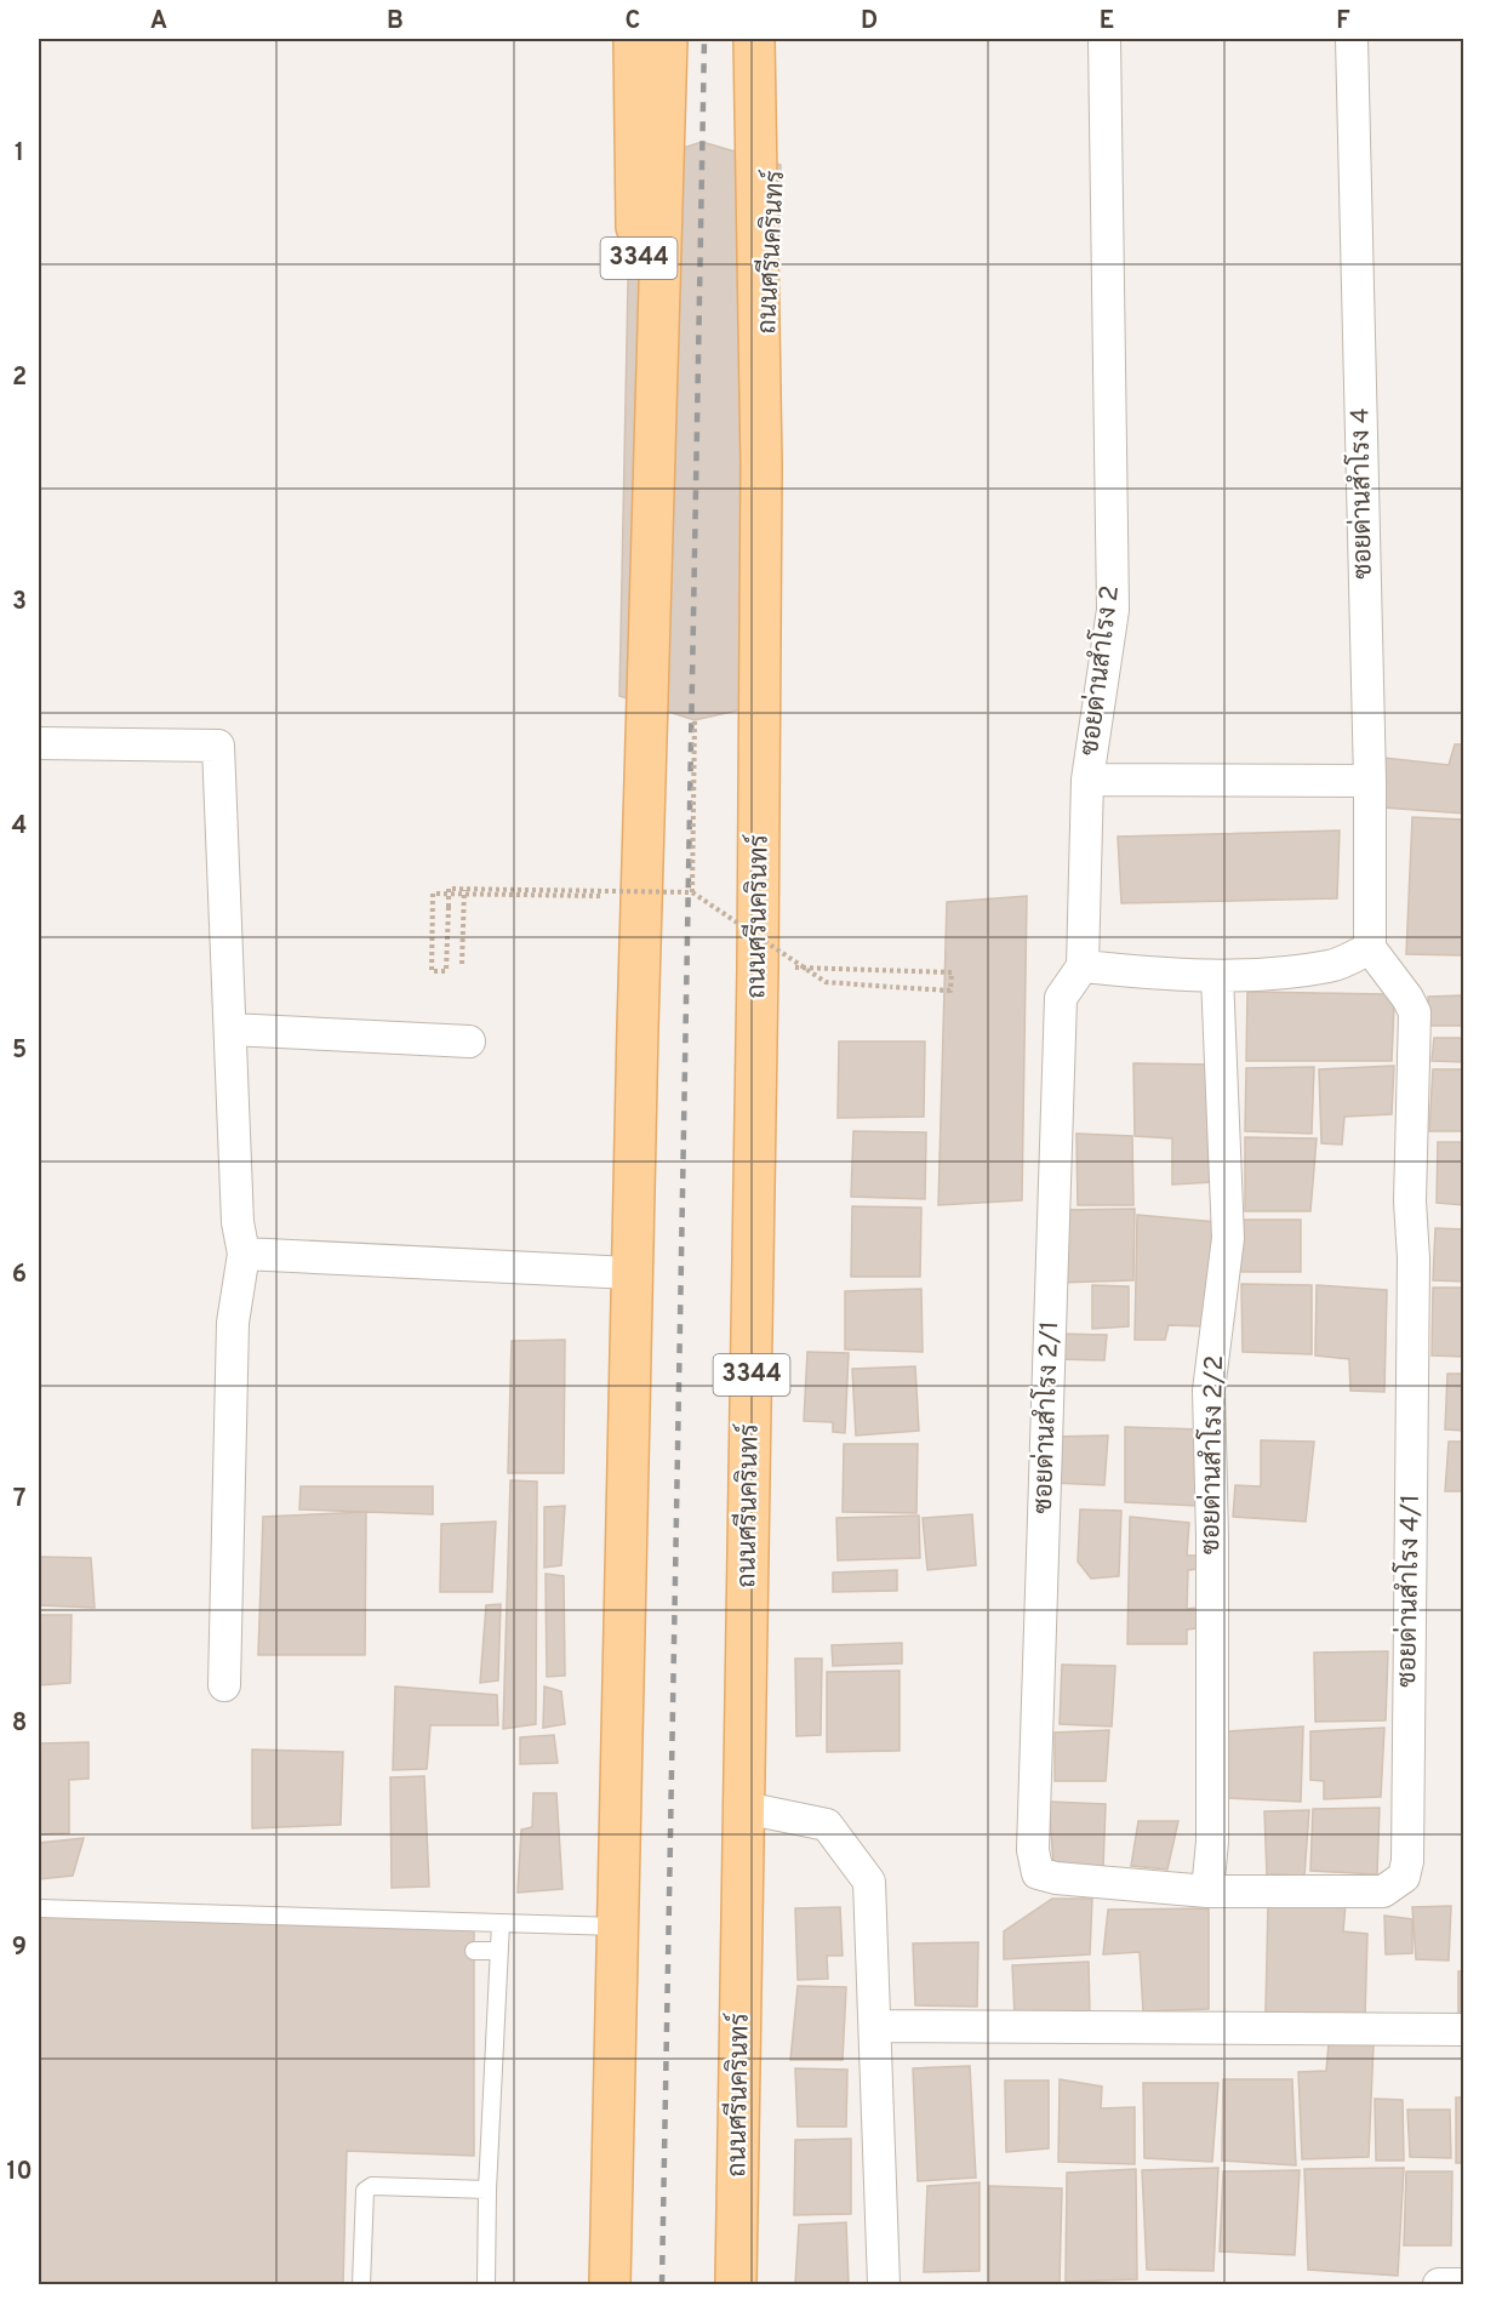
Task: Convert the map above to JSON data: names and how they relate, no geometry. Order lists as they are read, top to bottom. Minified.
{"streets":{"main road":["ถนนศรีนครินทร์","3344"],"street":["ซอยด่านสำโรง 4","ซอยด่านสำโรง 2","ซอยด่านสำโรง 2/1","ซอยด่านสำโรง 2/2","ซอยด่านสำโรง 4/1"]},"crossings":[["ซอยด่านสำโรง 4","ซอยด่านสำโรง 4/1"],["ซอยด่านสำโรง 2","ซอยด่านสำโรง 2/1"],["ซอยด่านสำโรง 2/1","ซอยด่านสำโรง 4/1"],["ซอยด่านสำโรง 2/2","ซอยด่านสำโรง 4/1"]],"grid":{"columns":["A","B","C","D","E","F"],"rows":["1","2","3","4","5","6","7","8","9","10"]}}
